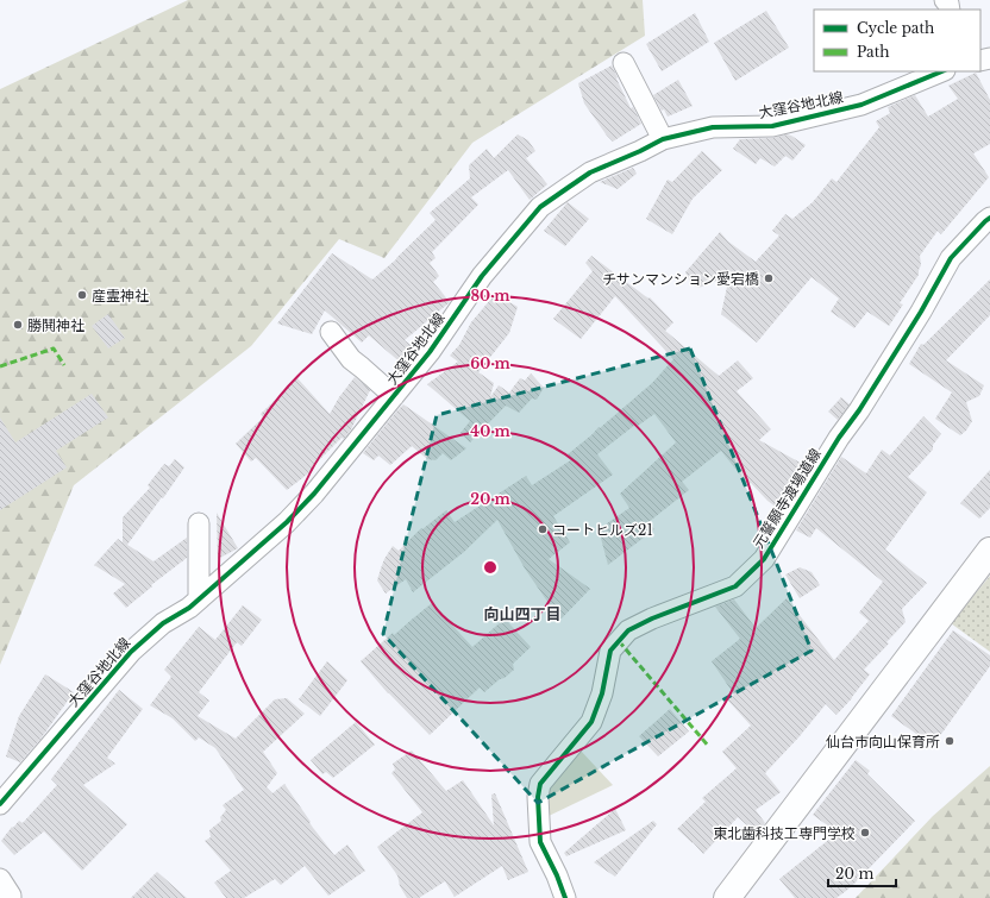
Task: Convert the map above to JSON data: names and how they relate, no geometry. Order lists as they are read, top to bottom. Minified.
{"streets":{"street":["大窪谷地北線","元誓願寺渡場道線"]},"districts":["向山四丁目"],"places":["チサンマンション愛宕橋","産霊神社","勝鬨神社","コートヒルズ21","仙台市向山保育所","東北歯科技工専門学校"],"legend":["Cycle path","Path"],"scale_bar":"20 m","rings":["80 m","60 m","40 m","20 m"]}
